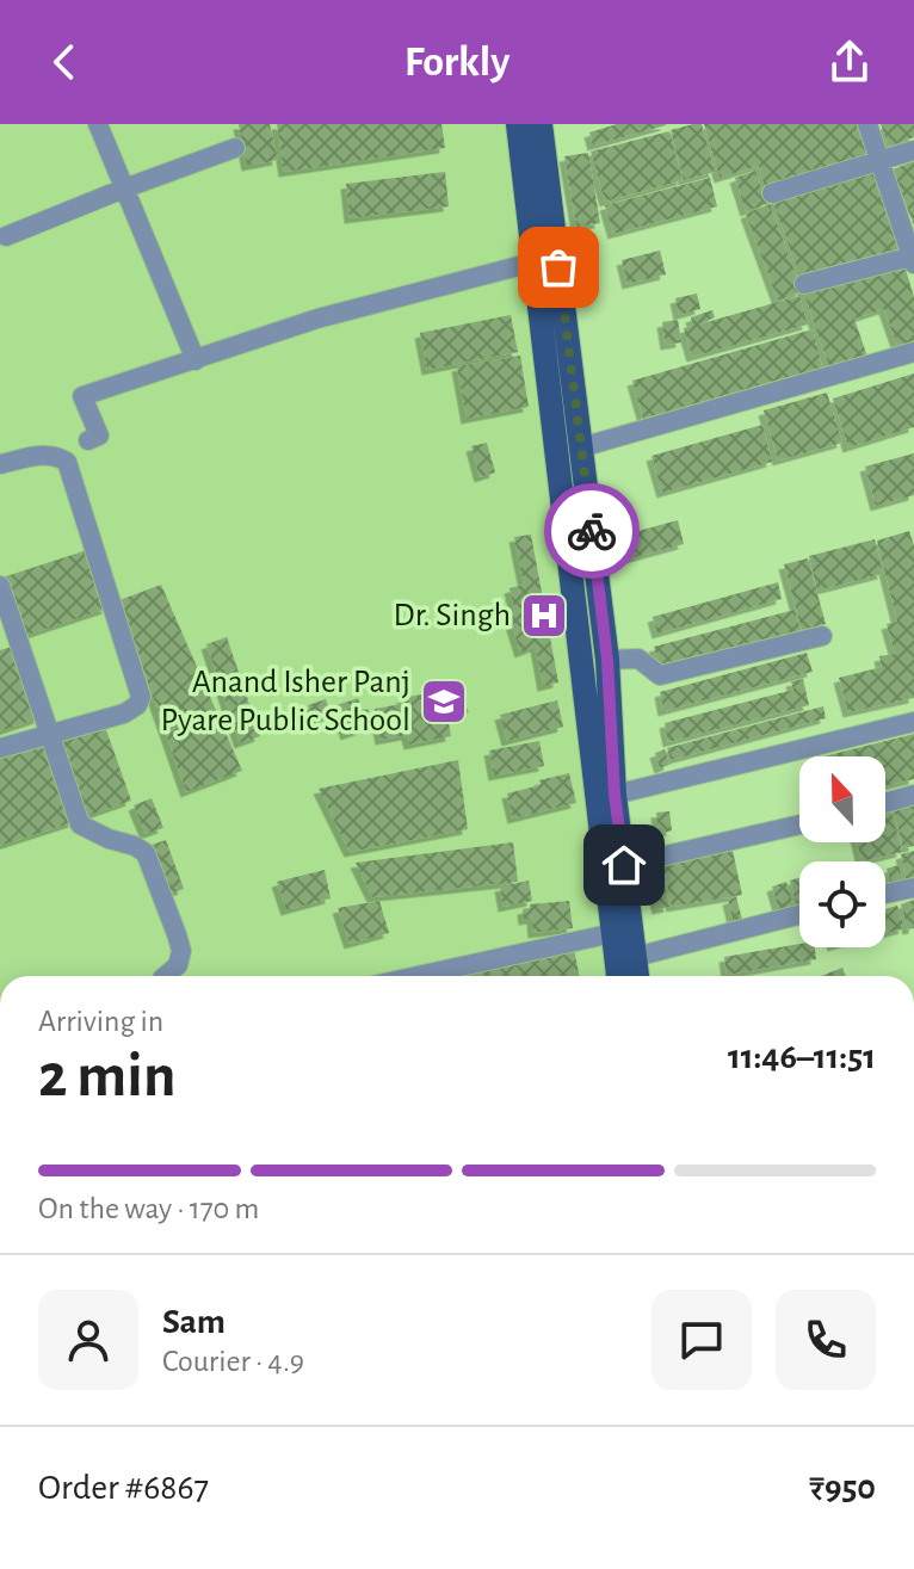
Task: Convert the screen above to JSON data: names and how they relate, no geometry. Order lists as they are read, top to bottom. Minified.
{"places":{"hospital":["Dr. Singh"],"school or university":["Anand Isher Panj Pyare Public School"]},"north":"top","page":{"header":"Forkly","heading":["2 min","Arriving in","11:46–11:51"],"panel":["Sam","Courier · 4.9","Order #6867","₹950"],"bar":"On the way · 170 m"}}
